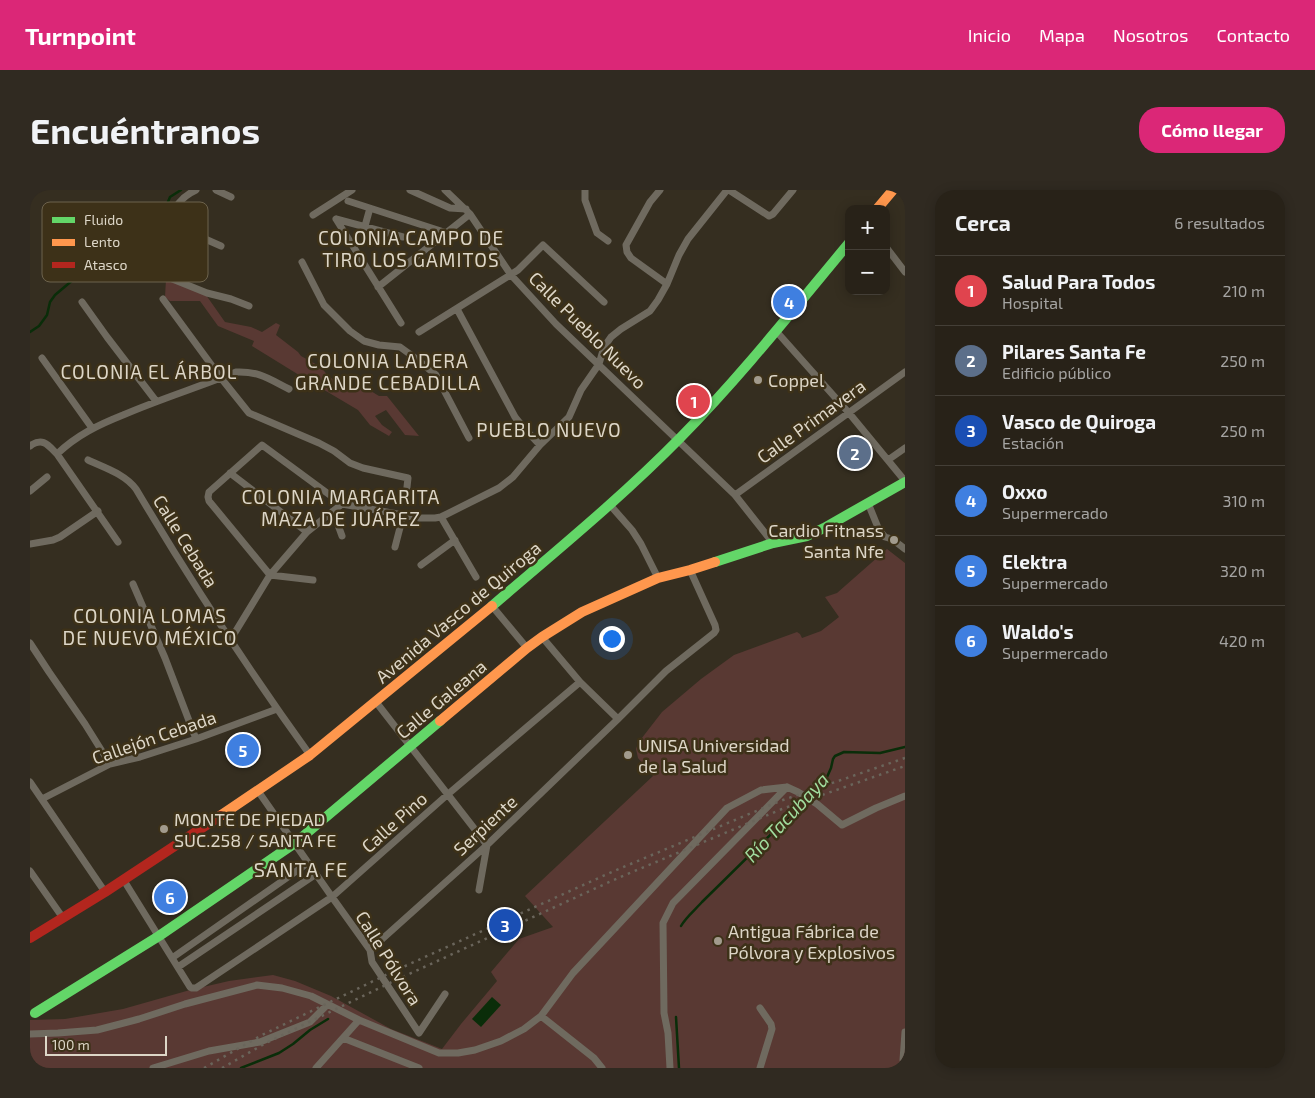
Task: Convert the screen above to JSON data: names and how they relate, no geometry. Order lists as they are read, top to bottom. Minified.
{"streets":{"main road":["Avenida Vasco de Quiroga","Calle Galeana"],"street":["Calle Pueblo Nuevo","Calle Primavera","Calle Cebada","Callejón Cebada","Calle Pino","Serpiente","Calle Pólvora"]},"crossings":[["Calle Pueblo Nuevo","Calle Primavera"],["Calle Pueblo Nuevo","Avenida Vasco de Quiroga"],["Calle Pueblo Nuevo","Calle Galeana"],["Calle Cebada","Avenida Vasco de Quiroga"],["Calle Cebada","Callejón Cebada"],["Avenida Vasco de Quiroga","Calle Pólvora"],["Calle Galeana","Serpiente"],["Calle Galeana","Calle Pólvora"],["Calle Pino","Calle Pólvora"],["Serpiente","Calle Pólvora"]],"districts":["COLONIA CAMPO DE TIRO LOS GAMITOS","COLONIA LADERA GRANDE CEBADILLA","COLONIA EL ÁRBOL","PUEBLO NUEVO","COLONIA MARGARITA MAZA DE JUÁREZ","COLONIA LOMAS DE NUEVO MÉXICO","SANTA FE"],"water":["Río Tacubaya"],"places":["Coppel","Cardio Fitnass Santa Nfe","UNISA Universidad de la Salud","MONTE DE PIEDAD SUC.258 / SANTA FE","Antigua Fábrica de Pólvora y Explosivos"],"legend":["Fluido","Lento","Atasco"],"scale_bar":"100 m","page":{"header":"Turnpoint","nav":["Inicio","Mapa","Nosotros","Contacto"],"buttons":"Cómo llegar","title":"Encuéntranos","heading":["Cerca","6 resultados"],"map_buttons":["+","−"],"list":[{"mark":"1","name":"Salud Para Todos","note":"Hospital","value":"210 m"},{"mark":"2","name":"Pilares Santa Fe","note":"Edificio público","value":"250 m"},{"mark":"3","name":"Vasco de Quiroga","note":"Estación","value":"250 m"},{"mark":"4","name":"Oxxo","note":"Supermercado","value":"310 m"},{"mark":"5","name":"Elektra","note":"Supermercado","value":"320 m"},{"mark":"6","name":"Waldo's","note":"Supermercado","value":"420 m"}],"pins":["4","1","2","5","6","3"],"scale":"100 m"}}
